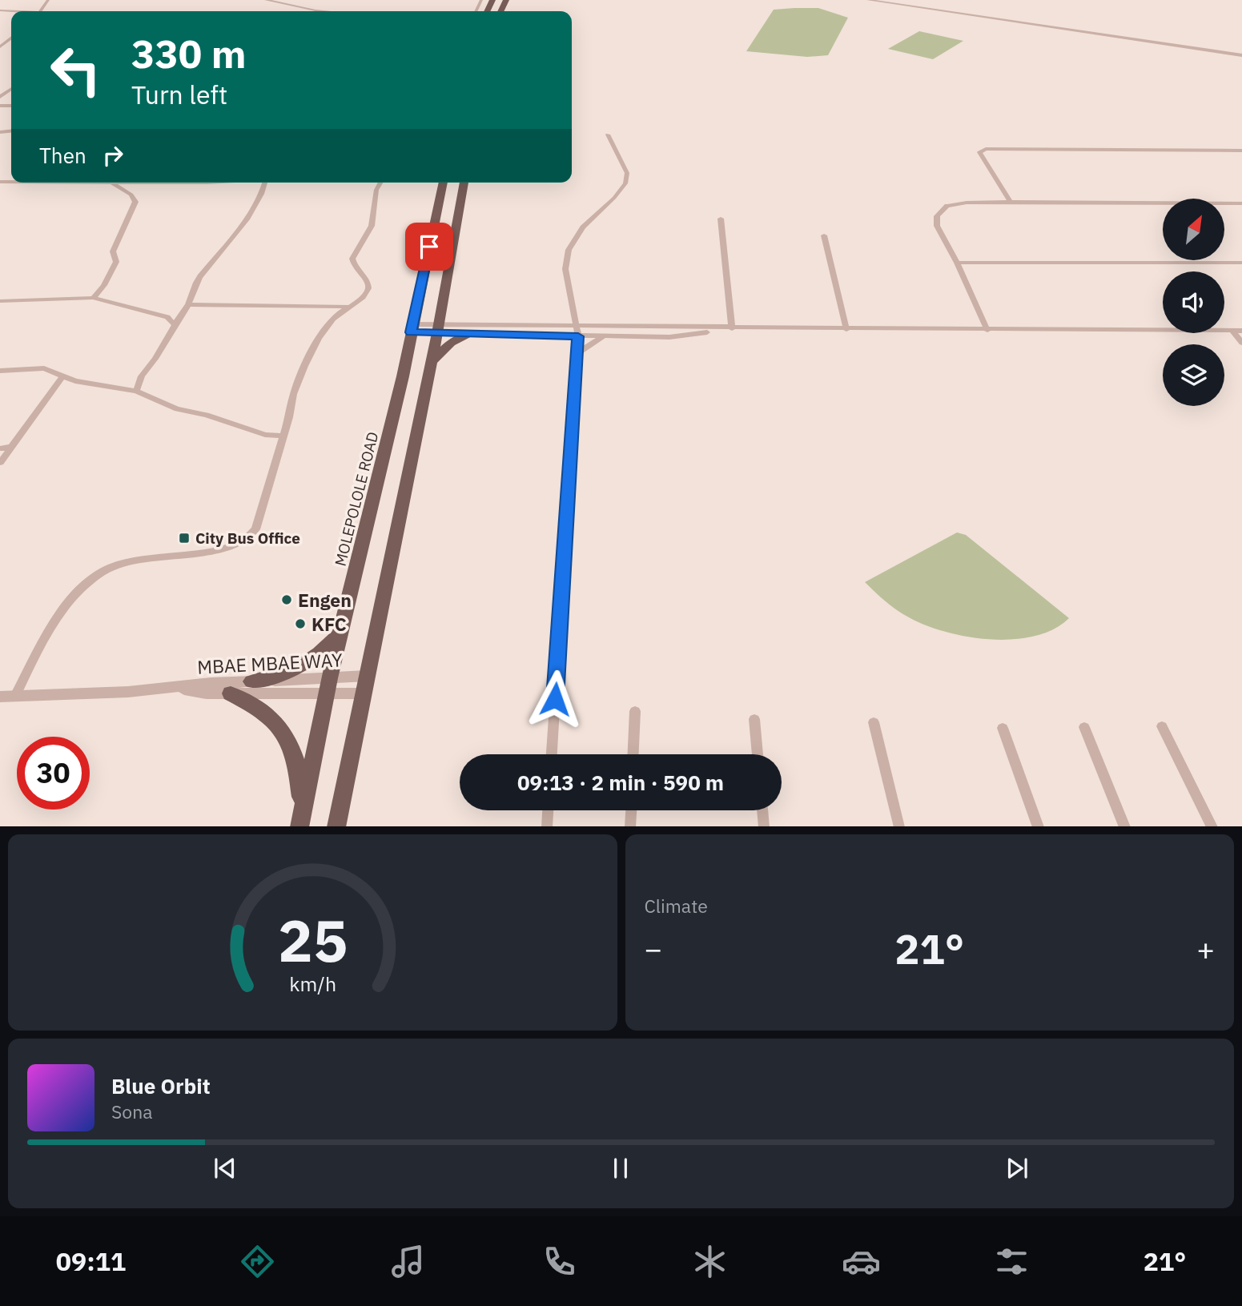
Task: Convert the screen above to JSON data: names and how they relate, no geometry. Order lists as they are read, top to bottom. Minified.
{"streets":{"main road":["MOLEPOLOLE ROAD"],"street":["MBAE MBAE WAY"]},"crossings":[["MOLEPOLOLE ROAD","MBAE MBAE WAY"]],"places":{"transit":["City Bus Office"],"other":["Engen","KFC"]},"north":"top right","page":{"turn":["330 m","Turn left"],"then":"Then","limit":"30","trip":"09:13 · 2 min · 590 m","tile":"Climate","heat":["−","21°","+"],"song":["Blue Orbit","Sona"],"tabs":["09:11","21°"],"gauge":["25","km/h"]}}
